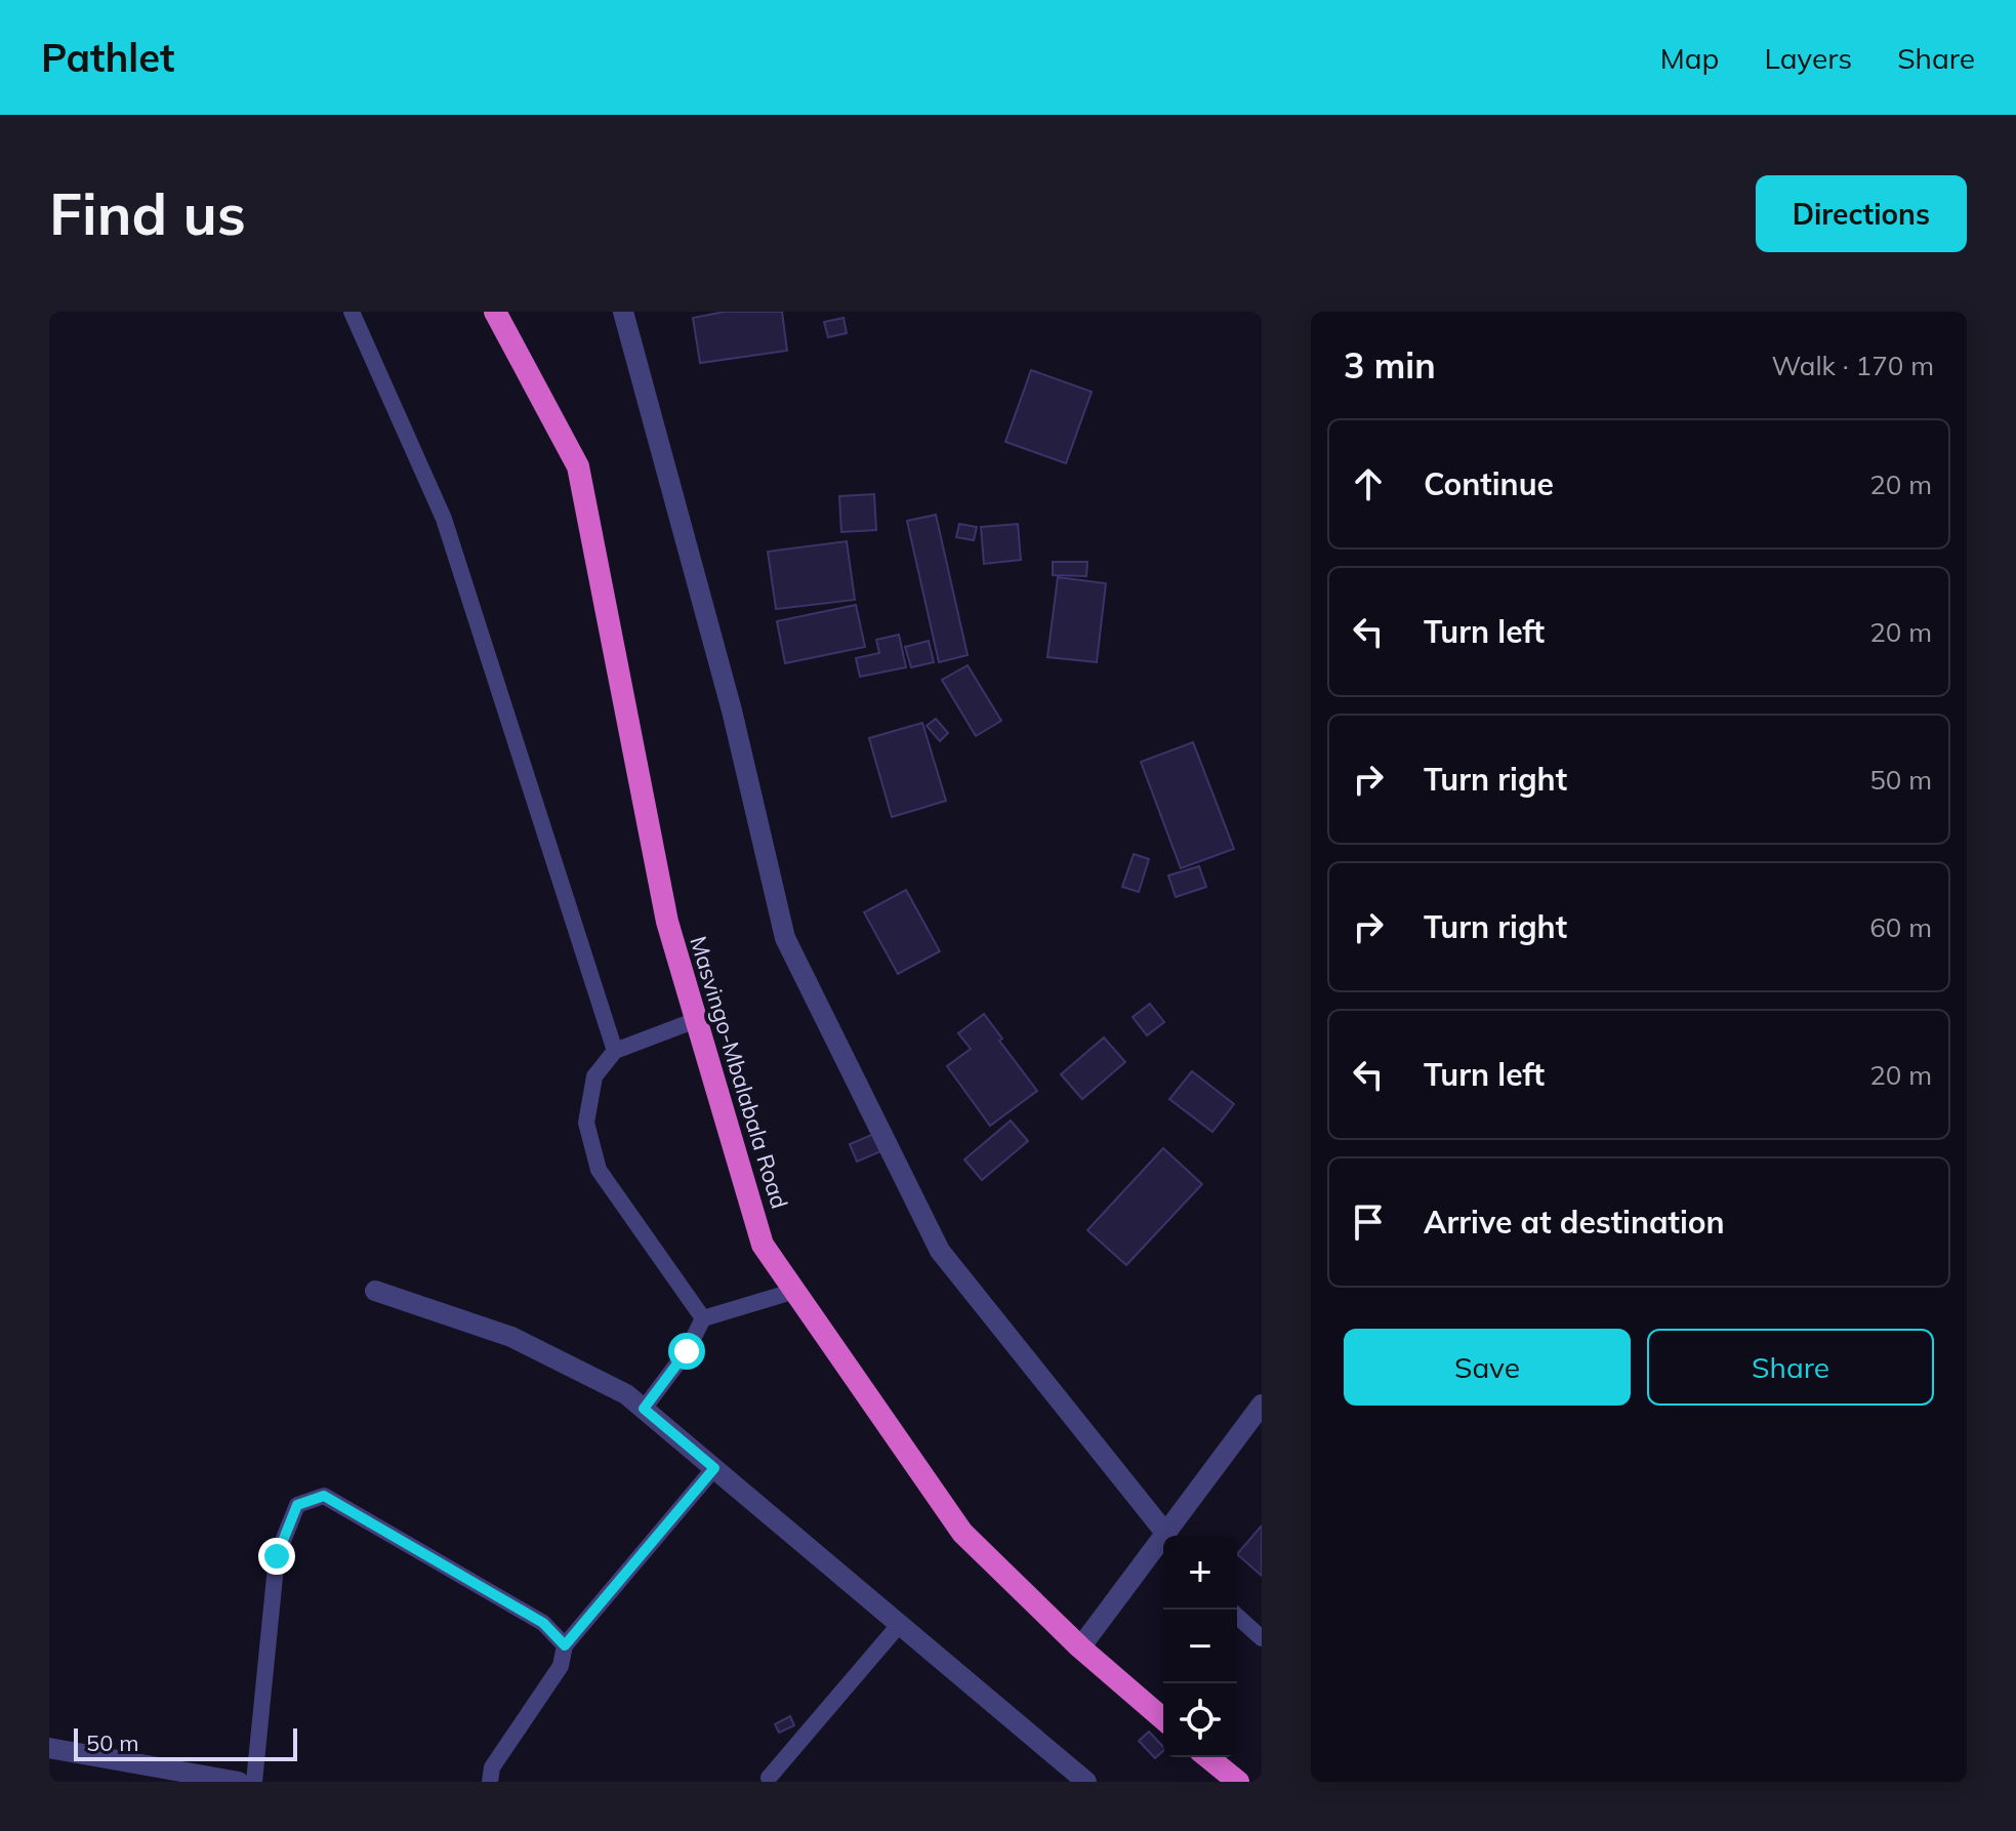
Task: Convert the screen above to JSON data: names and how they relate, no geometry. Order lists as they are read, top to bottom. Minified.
{"streets":{"highway":["Masvingo-Mbalabala Road"]},"scale_bar":"50 m","page":{"header":"Pathlet","nav":["Map","Layers","Share"],"buttons":["Directions",["Save","Share"]],"title":"Find us","heading":["3 min","Walk · 170 m"],"list":[["Continue","20 m"],["Turn left","20 m"],["Turn right","50 m"],["Turn right","60 m"],["Turn left","20 m"],"Arrive at destination"],"map_buttons":["+","−"],"scale":"50 m"}}
